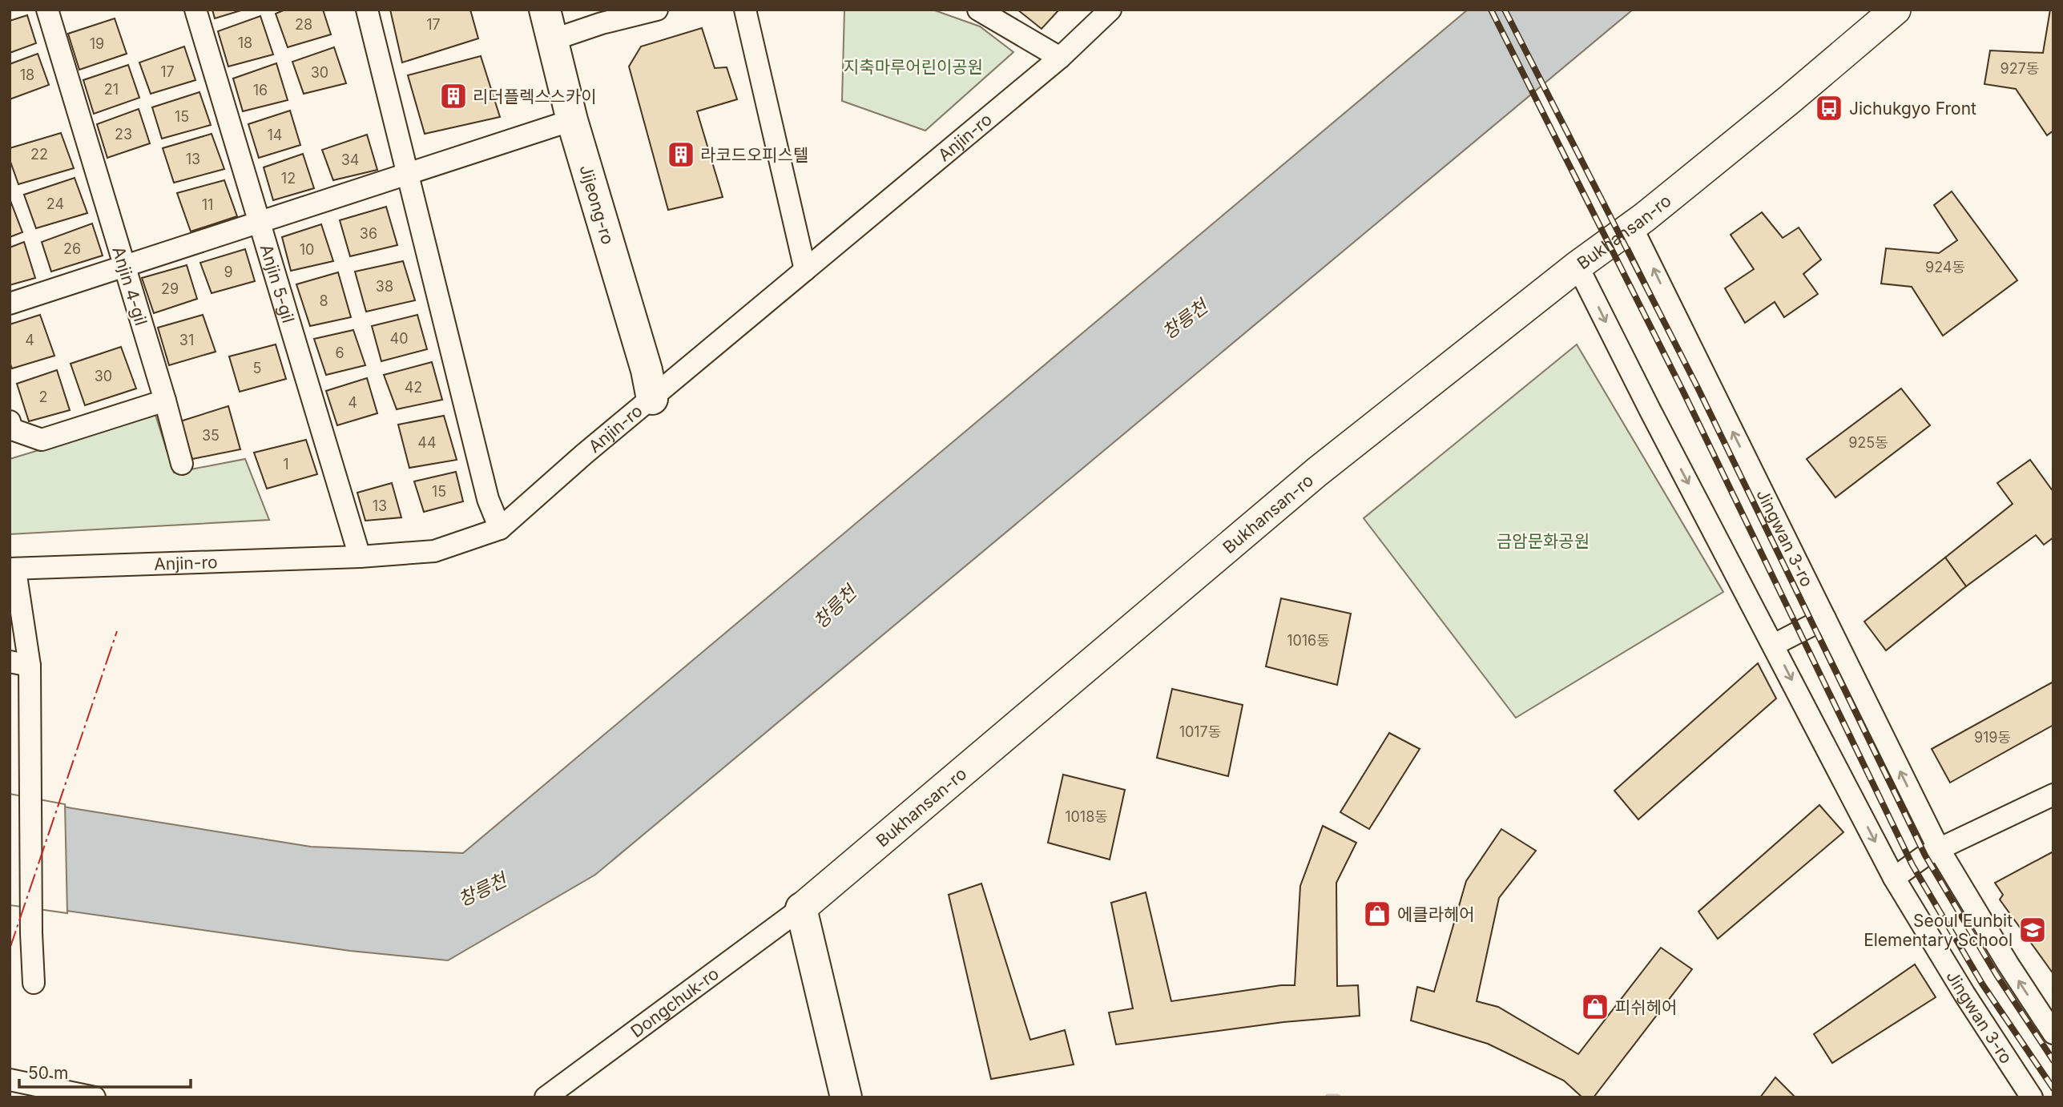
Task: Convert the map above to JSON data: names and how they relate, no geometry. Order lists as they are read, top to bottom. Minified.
{"streets":{"main road":["Jijeong-ro","Bukhansan-ro"],"street":["Anjin-ro","Anjin 5-gil","Anjin 4-gil","Jingwan 3-ro","Dongchuk-ro"]},"crossings":[["Anjin-ro","Jijeong-ro"],["Anjin-ro","Anjin 5-gil"],["Bukhansan-ro","Jingwan 3-ro"],["Bukhansan-ro","Dongchuk-ro"]],"water":["창릉천"],"parks":["지축마루어린이공원","금암문화공원"],"places":{"building":["리더플렉스스카이","라코드오피스텔"],"bus stop":["Jichukgyo Front"],"shop":["에클라헤어","피쉬헤어"],"school or university":["Seoul Eunbit Elementary School"]},"house_numbers":["28","17","18","19","927동","17","30","18","21","16","15","23","14","22","13","34","12","24","11","36","26","10","924동","9","38","29","8","40","4","31","6","5","30","42","2","4","35","44","925동","1","15","13","1016동","1017동","919동","1018동"],"scale_bar":"50 m"}
